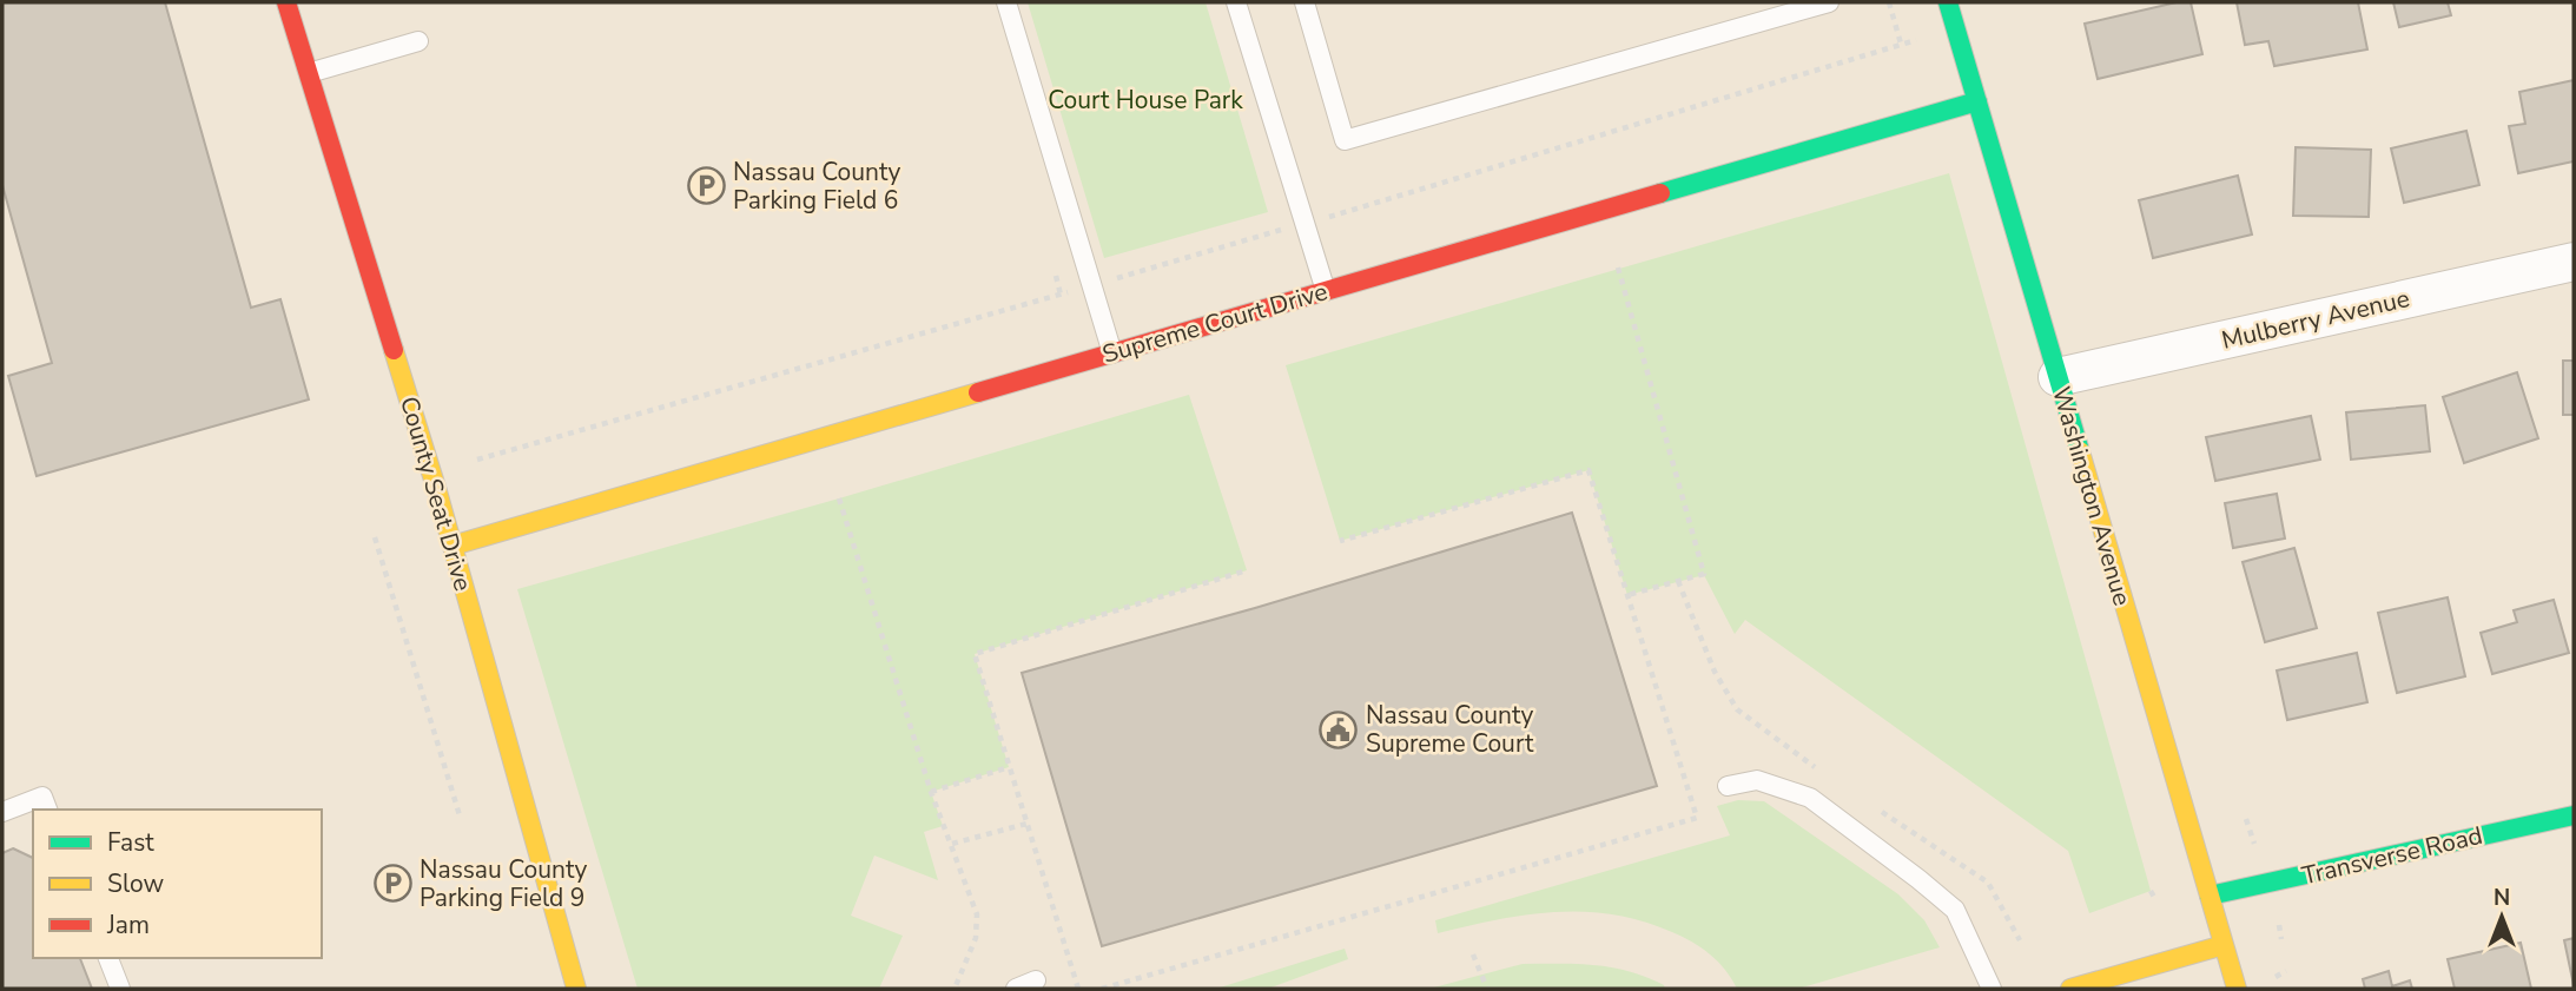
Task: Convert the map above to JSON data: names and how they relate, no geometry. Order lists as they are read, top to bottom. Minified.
{"streets":{"street":["Mulberry Avenue","Supreme Court Drive","County Seat Drive","Washington Avenue","Transverse Road"]},"crossings":[["Mulberry Avenue","Washington Avenue"],["Supreme Court Drive","County Seat Drive"],["Supreme Court Drive","Washington Avenue"],["Washington Avenue","Transverse Road"]],"parks":["Court House Park"],"places":{"parking":["Nassau County Parking Field 6","Nassau County Parking Field 9"],"public building":["Nassau County Supreme Court"]},"legend":["Fast","Slow","Jam"],"north":"top"}
